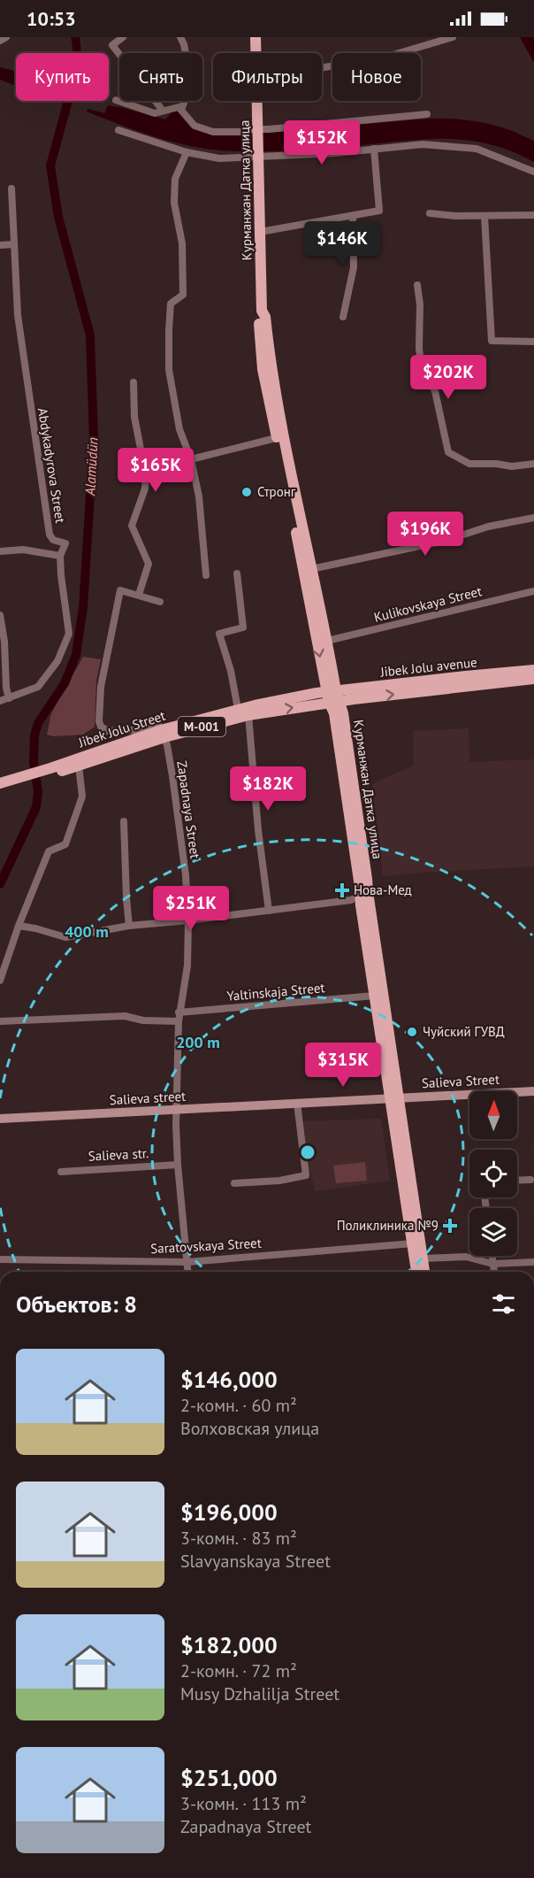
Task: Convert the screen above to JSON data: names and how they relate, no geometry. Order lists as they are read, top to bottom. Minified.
{"streets":{"main road":["Курманжан Датка улица","Jibek Jolu avenue","М-001","Jibek Jolu Street","Salieva Street","Salieva street"],"street":["Abdykadyrova Street","Kulikovskaya Street","Zapadnaya Street","Yaltinskaja Street","Salieva str.","Saratovskaya Street"]},"crossings":[["Курманжан Датка улица","Kulikovskaya Street"],["Курманжан Датка улица","Jibek Jolu avenue"],["Курманжан Датка улица","Jibek Jolu Street"],["Курманжан Датка улица","Yaltinskaja Street"],["Курманжан Датка улица","Salieva Street"],["Jibek Jolu avenue","Jibek Jolu Street"],["М-001","Jibek Jolu Street"],["Jibek Jolu Street","Zapadnaya Street"],["Zapadnaya Street","Yaltinskaja Street"],["Zapadnaya Street","Salieva street"],["Zapadnaya Street","Salieva str."],["Zapadnaya Street","Saratovskaya Street"],["Salieva Street","Salieva street"]],"water":["Alamüdün"],"places":{"other":["Стронг","Чуйский ГУВД"],"health":["Нова-Мед","Поликлиника №9"]},"north":"top","page":{"status":"10:53","chip":["Купить","Снять","Фильтры","Новое"],"price":["$152K","$146K","$202K","$165K","$196K","$182K","$251K","$315K"],"heading":"Объектов: 8","list":[{"name":"$146,000","note":"2-комн. · 60 m² · Волховская улица"},{"name":"$196,000","note":"3-комн. · 83 m² · Slavyanskaya Street"},{"name":"$182,000","note":"2-комн. · 72 m² · Musy Dzhalilja Street"},{"name":"$251,000","note":"3-комн. · 113 m² · Zapadnaya Street"}]},"rings":["400 m","200 m"]}
